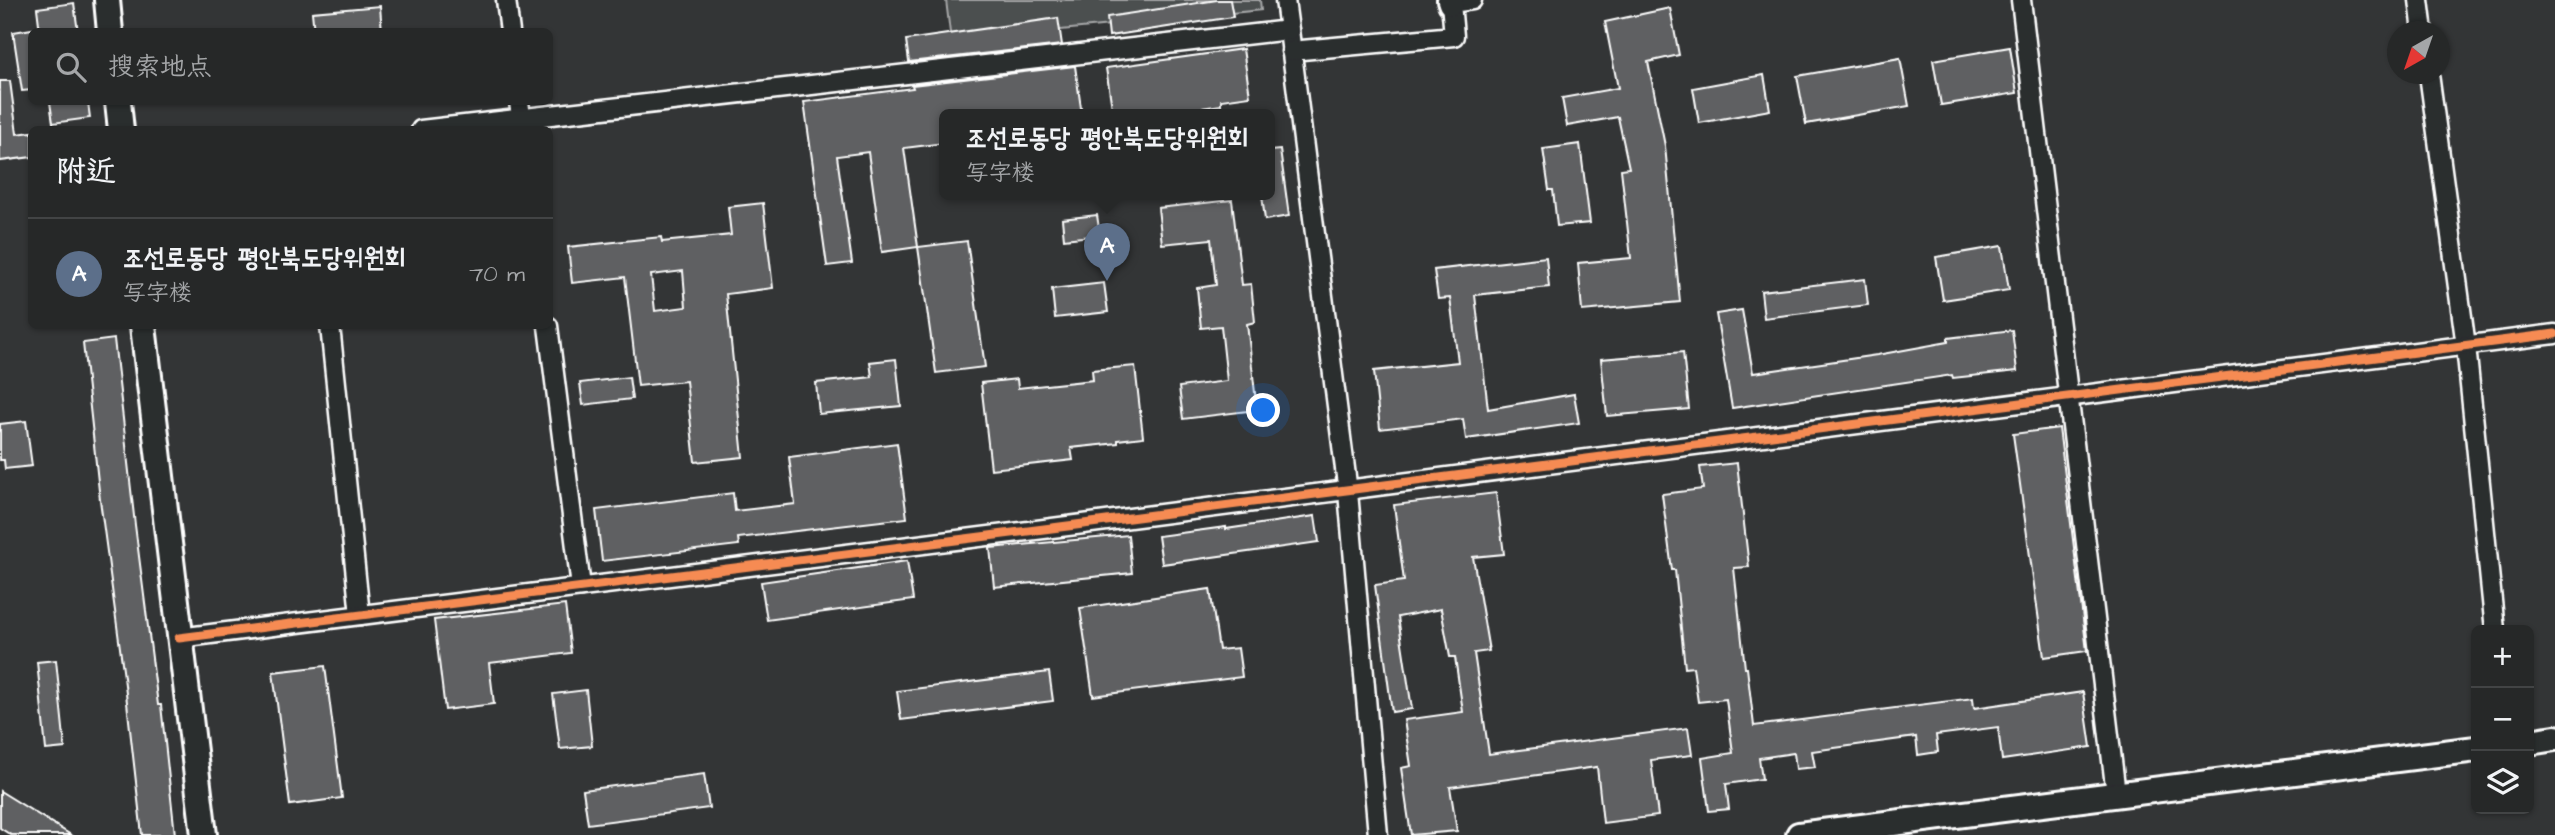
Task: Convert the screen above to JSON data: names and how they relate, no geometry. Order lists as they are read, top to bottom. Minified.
{"north":"bottom left","page":{"search":"搜索地点","popup":["조선로동당 평안북도당위원회","写字楼"],"heading":"附近","list":[{"mark":"A","name":"조선로동당 평안북도당위원회","note":"写字楼","value":"70 m"}],"pins":"A","map_buttons":["+","−"]}}
